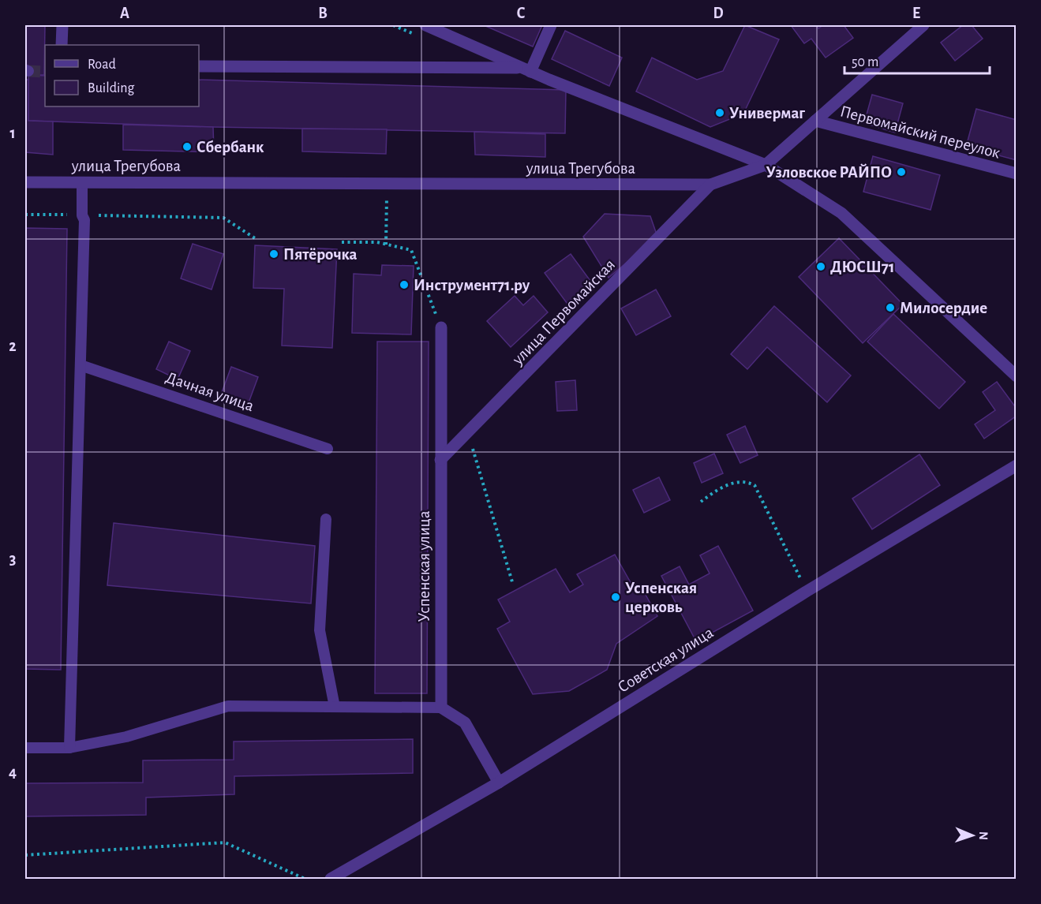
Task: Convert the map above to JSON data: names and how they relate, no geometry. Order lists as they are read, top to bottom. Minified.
{"streets":{"street":["Первомайский переулок","улица Трегубова","улица Первомайская","Успенская улица","Советская улица"],"lane":["Дачная улица"]},"crossings":[["улица Трегубова","улица Первомайская"],["улица Первомайская","Успенская улица"]],"places":["Универмаг","Сбербанк","Узловское РАЙПО","Пятёрочка","ДЮСШ71","Инструмент71.ру","Милосердие","Успенская церковь"],"legend":["Road","Building"],"scale_bar":"50 m","north":"right","grid":{"columns":["A","B","C","D","E"],"rows":["1","2","3","4"]}}
